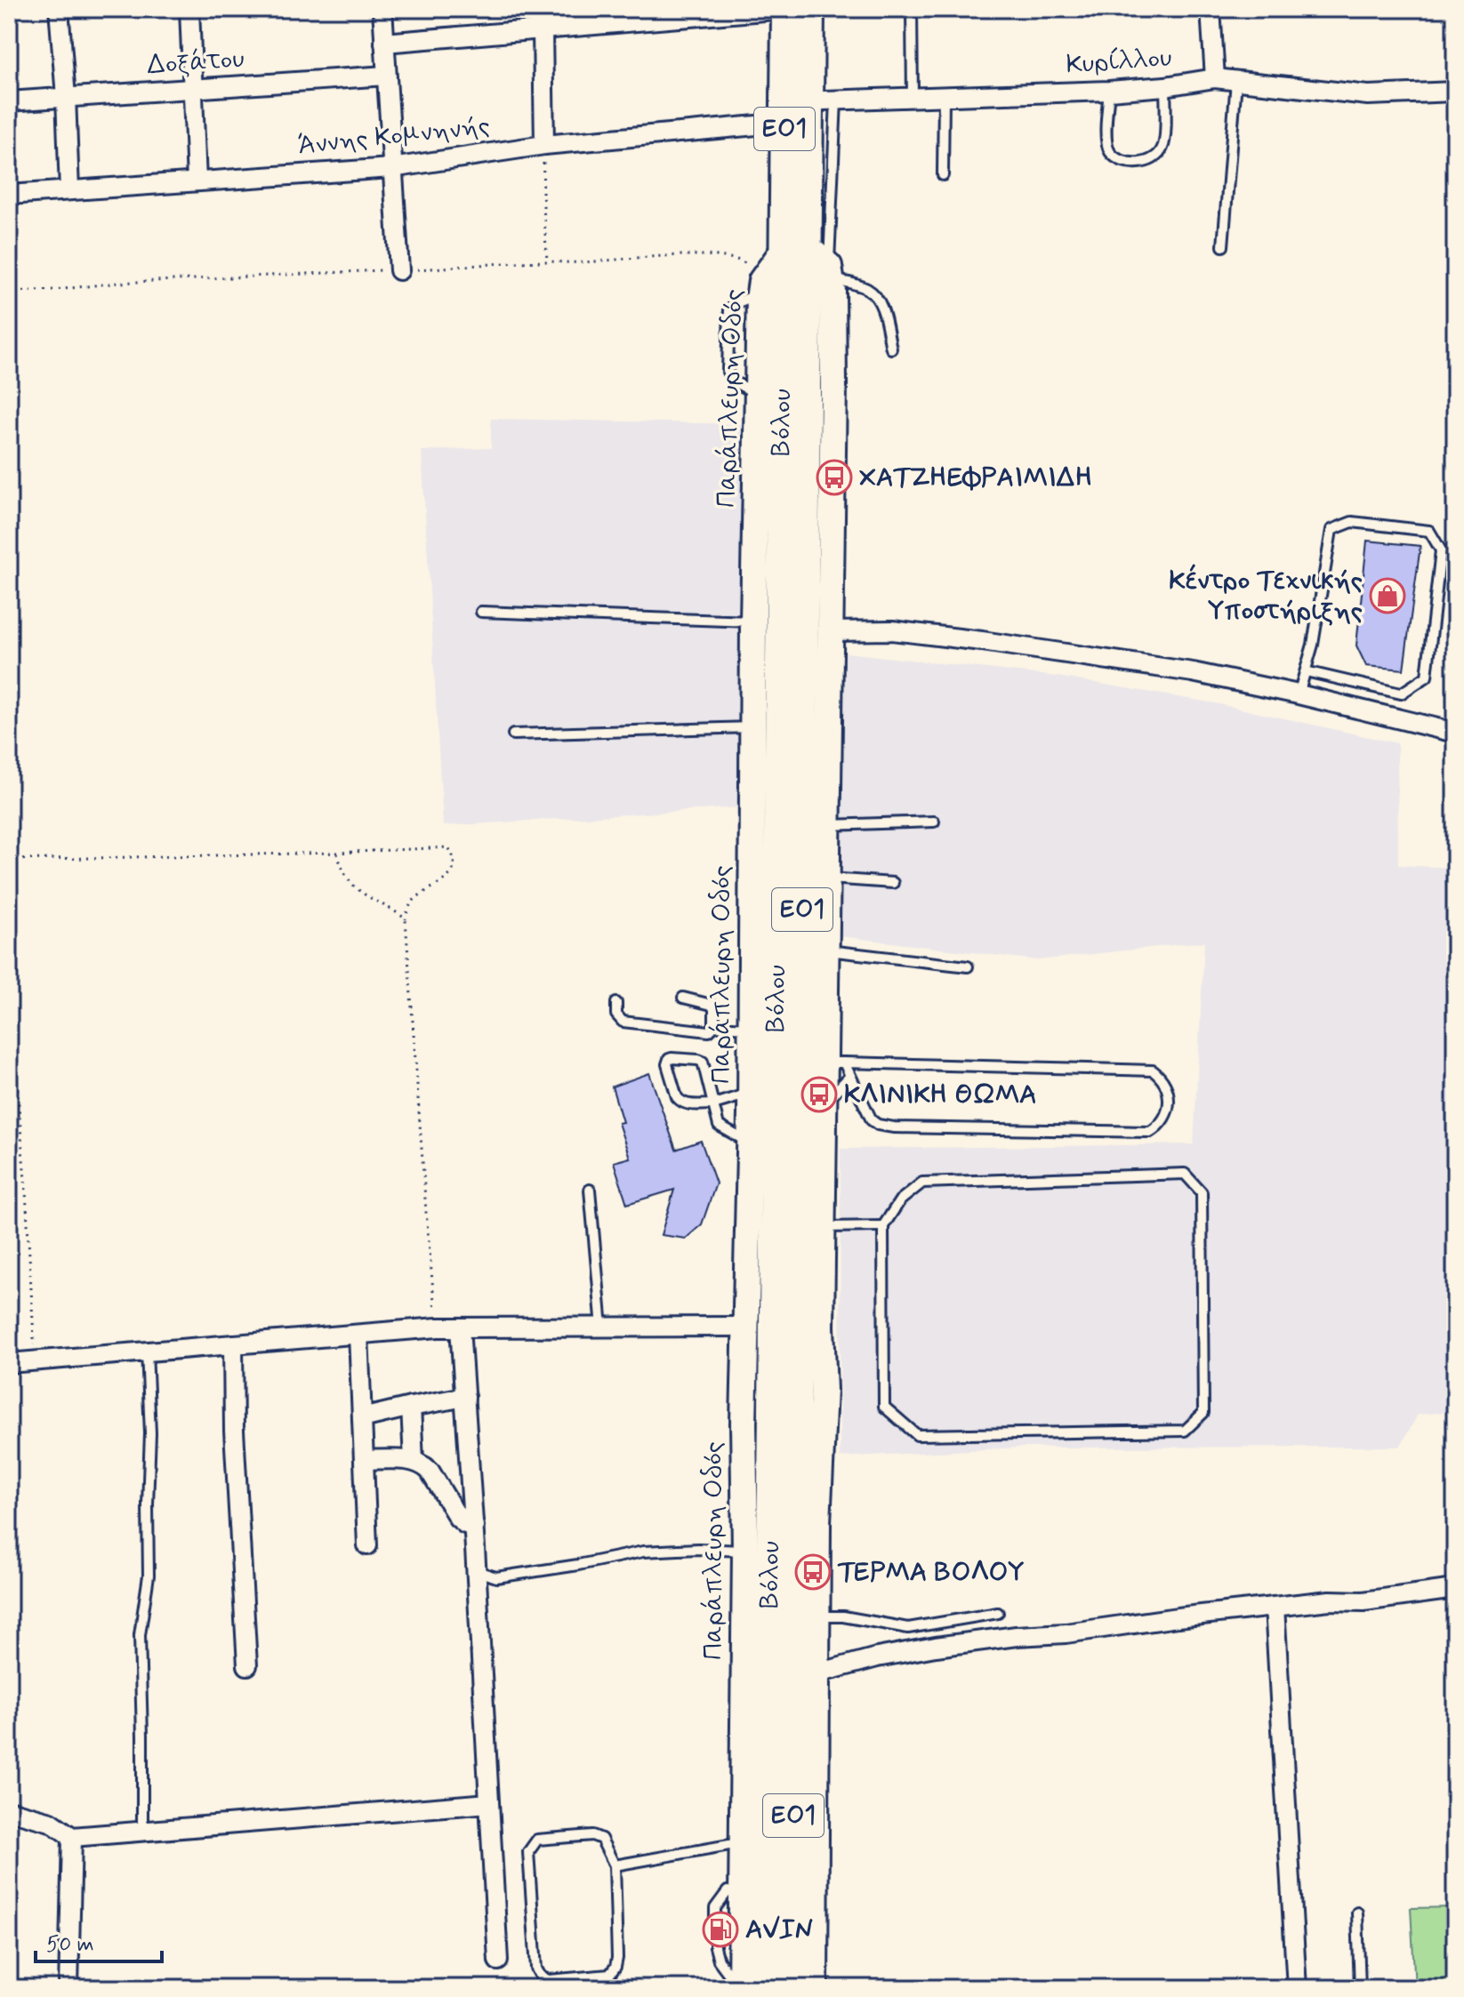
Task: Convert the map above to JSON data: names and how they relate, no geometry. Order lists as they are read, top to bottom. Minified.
{"streets":{"main road":["ΕΟ1","Βόλου"],"street":["Κυρίλλου","Δοξάτου","Άννης Κομνηνής","Παράπλευρη Οδός"]},"crossings":[["Κυρίλλου","Άννης Κομνηνής"],["Κυρίλλου","Βόλου"],["Άννης Κομνηνής","Βόλου"],["Παράπλευρη Οδός","Βόλου"]],"places":{"bus stop":["ΧΑΤΖΗΕΦΡΑΙΜΙΔΗ","ΚΛΙΝΙΚΗ ΘΩΜΑ","ΤΕΡΜΑ ΒΟΛΟΥ"],"shop":["Κέντρο Τεχνικής Υποστήριξης"],"fuel station":["AVIN"]},"scale_bar":"50 m"}
